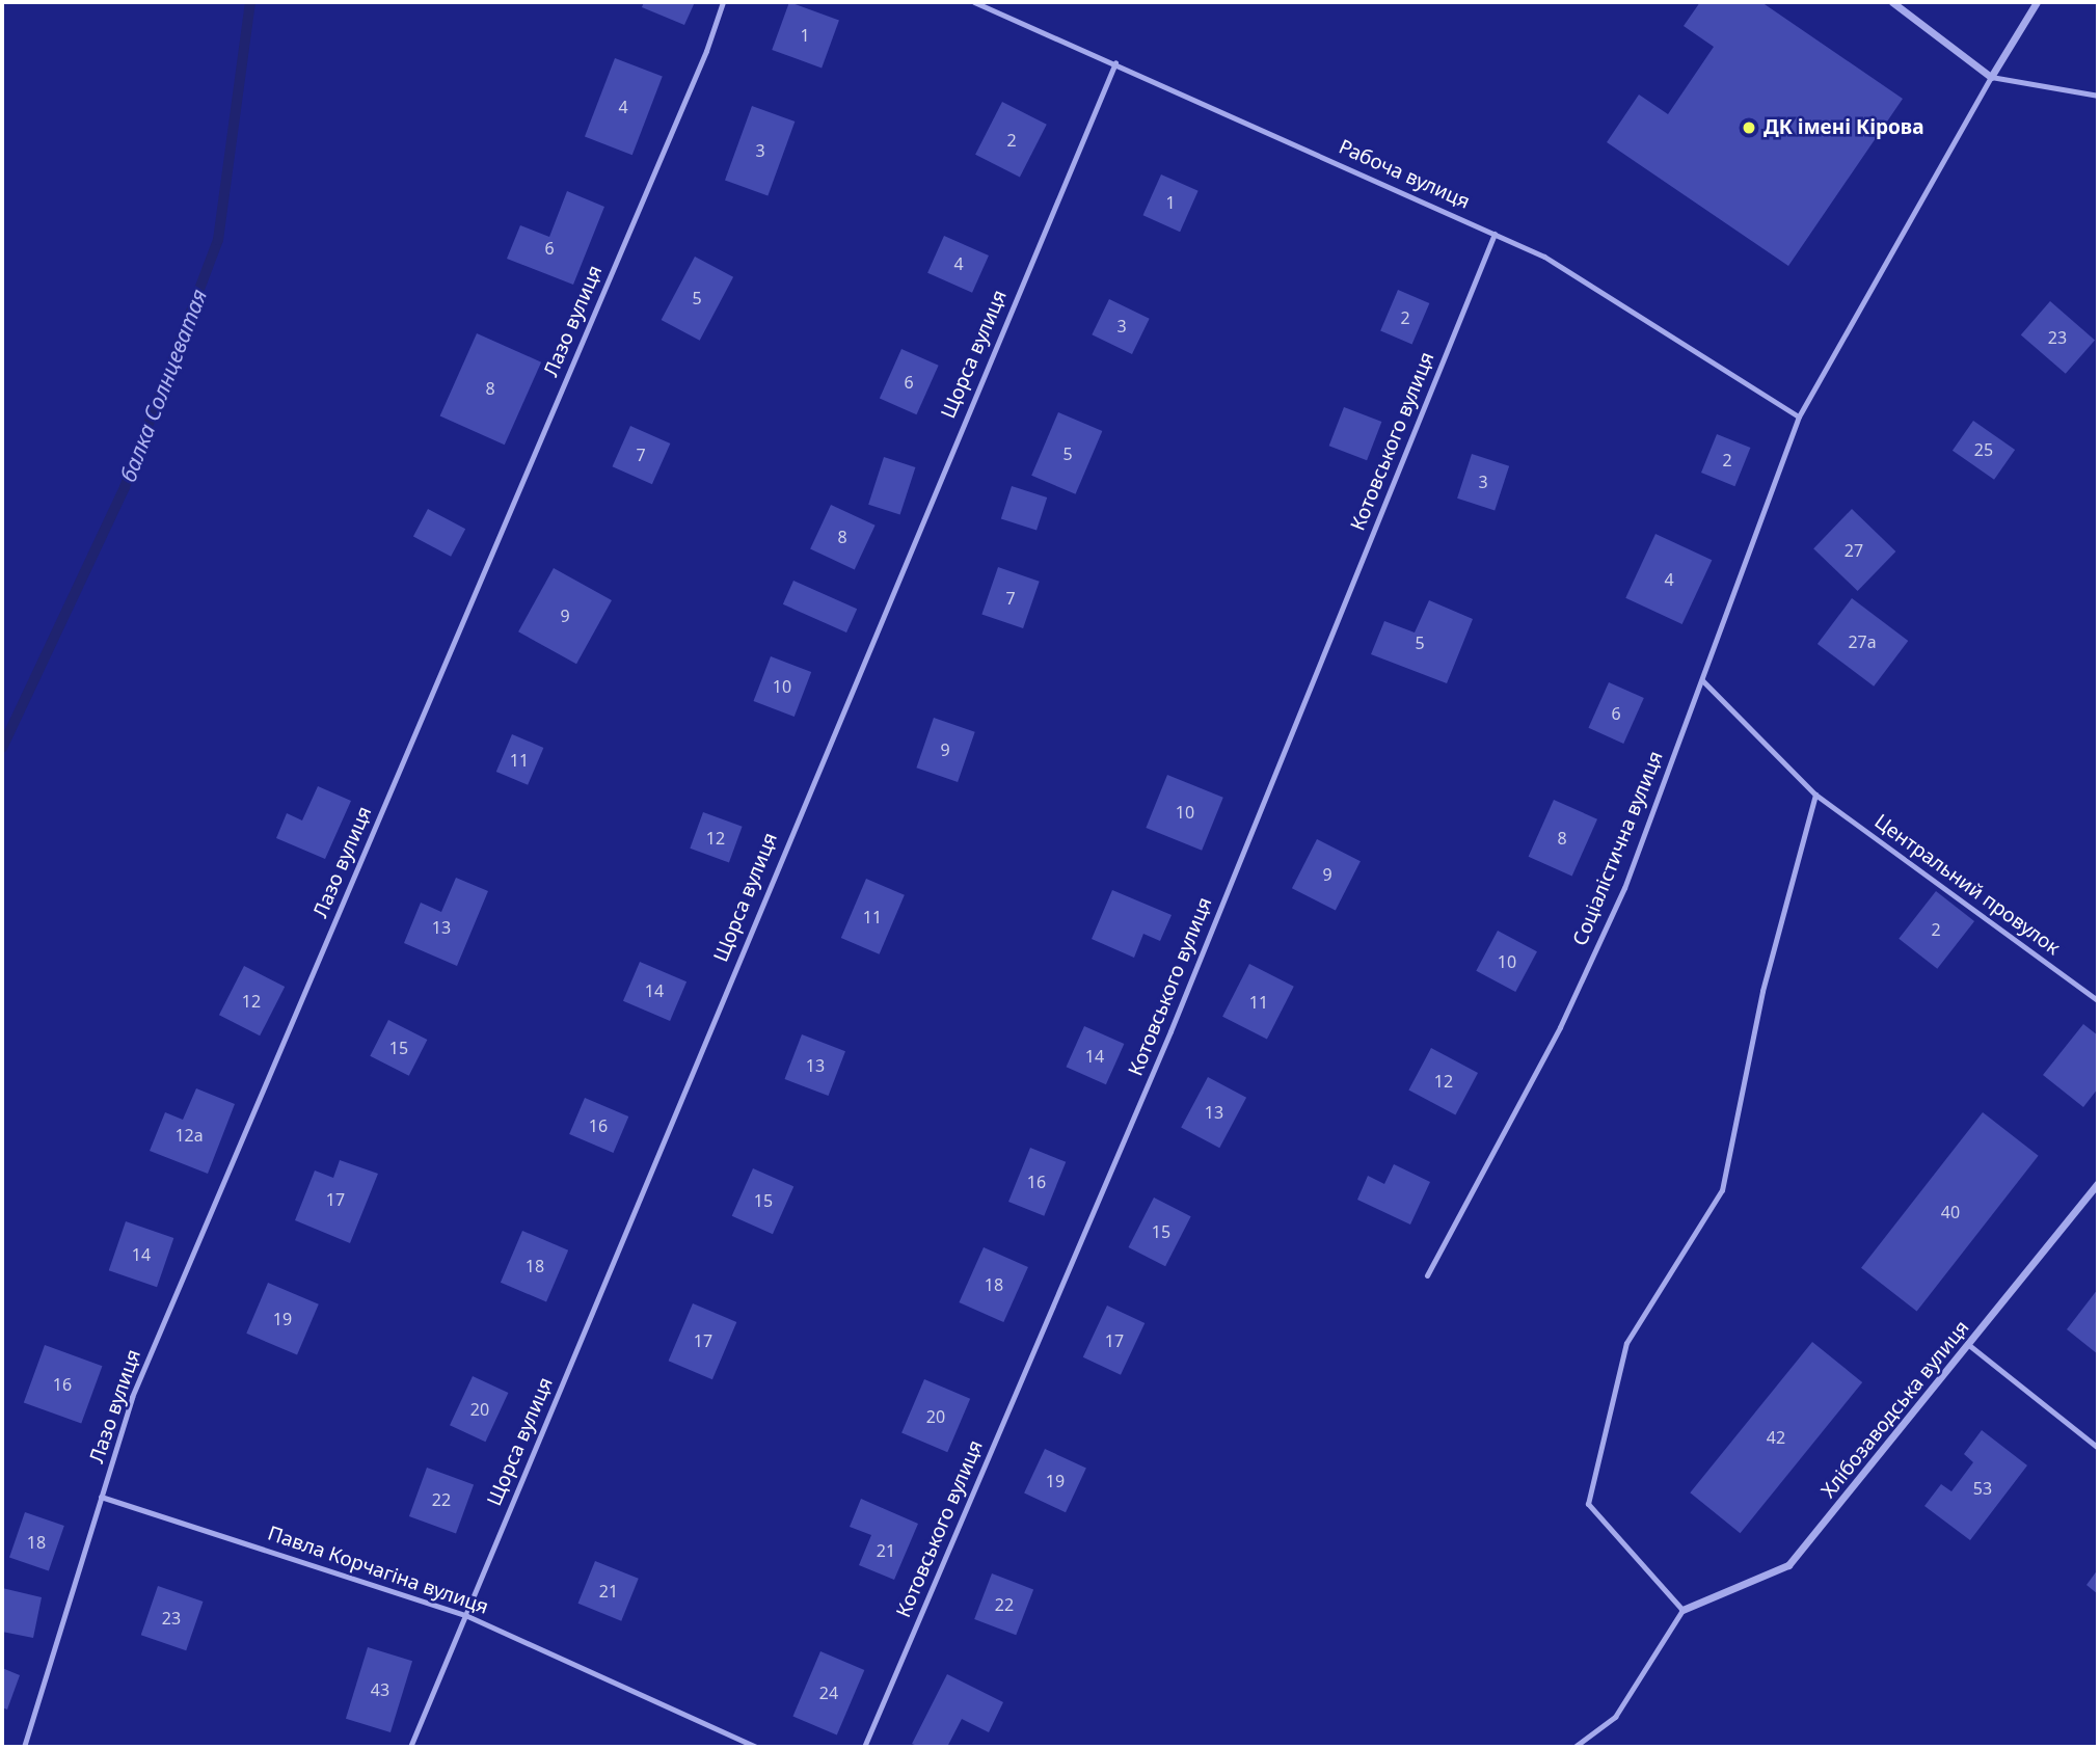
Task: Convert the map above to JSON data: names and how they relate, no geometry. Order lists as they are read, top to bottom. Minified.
{"streets":{"street":["Хлібозаводська вулиця"],"lane":["Рабоча вулиця","Лазо вулиця","Щорса вулиця","Котовського вулиця","Соціалістична вулиця","Центральний провулок","Павла Корчагіна вулиця"]},"crossings":[["Рабоча вулиця","Щорса вулиця"],["Рабоча вулиця","Котовського вулиця"],["Рабоча вулиця","Соціалістична вулиця"],["Лазо вулиця","Павла Корчагіна вулиця"],["Щорса вулиця","Павла Корчагіна вулиця"],["Соціалістична вулиця","Центральний провулок"]],"water":["балка Солнцеватая"],"places":["ДК імені Кірова"],"house_numbers":["1","4","2","3","1","6","4","5","2","3","23","6","8","25","5","7","2","3","8","27","4","7","9","27а","5","10","6","9","11","10","12","8","9","11","13","2","10","14","12","11","15","14","13","12","13","16","12а","16","17","15","40","15","14","18","18","19","17","17","16","20","20","42","19","53","22","18","21","21","22","23","43","24"]}
